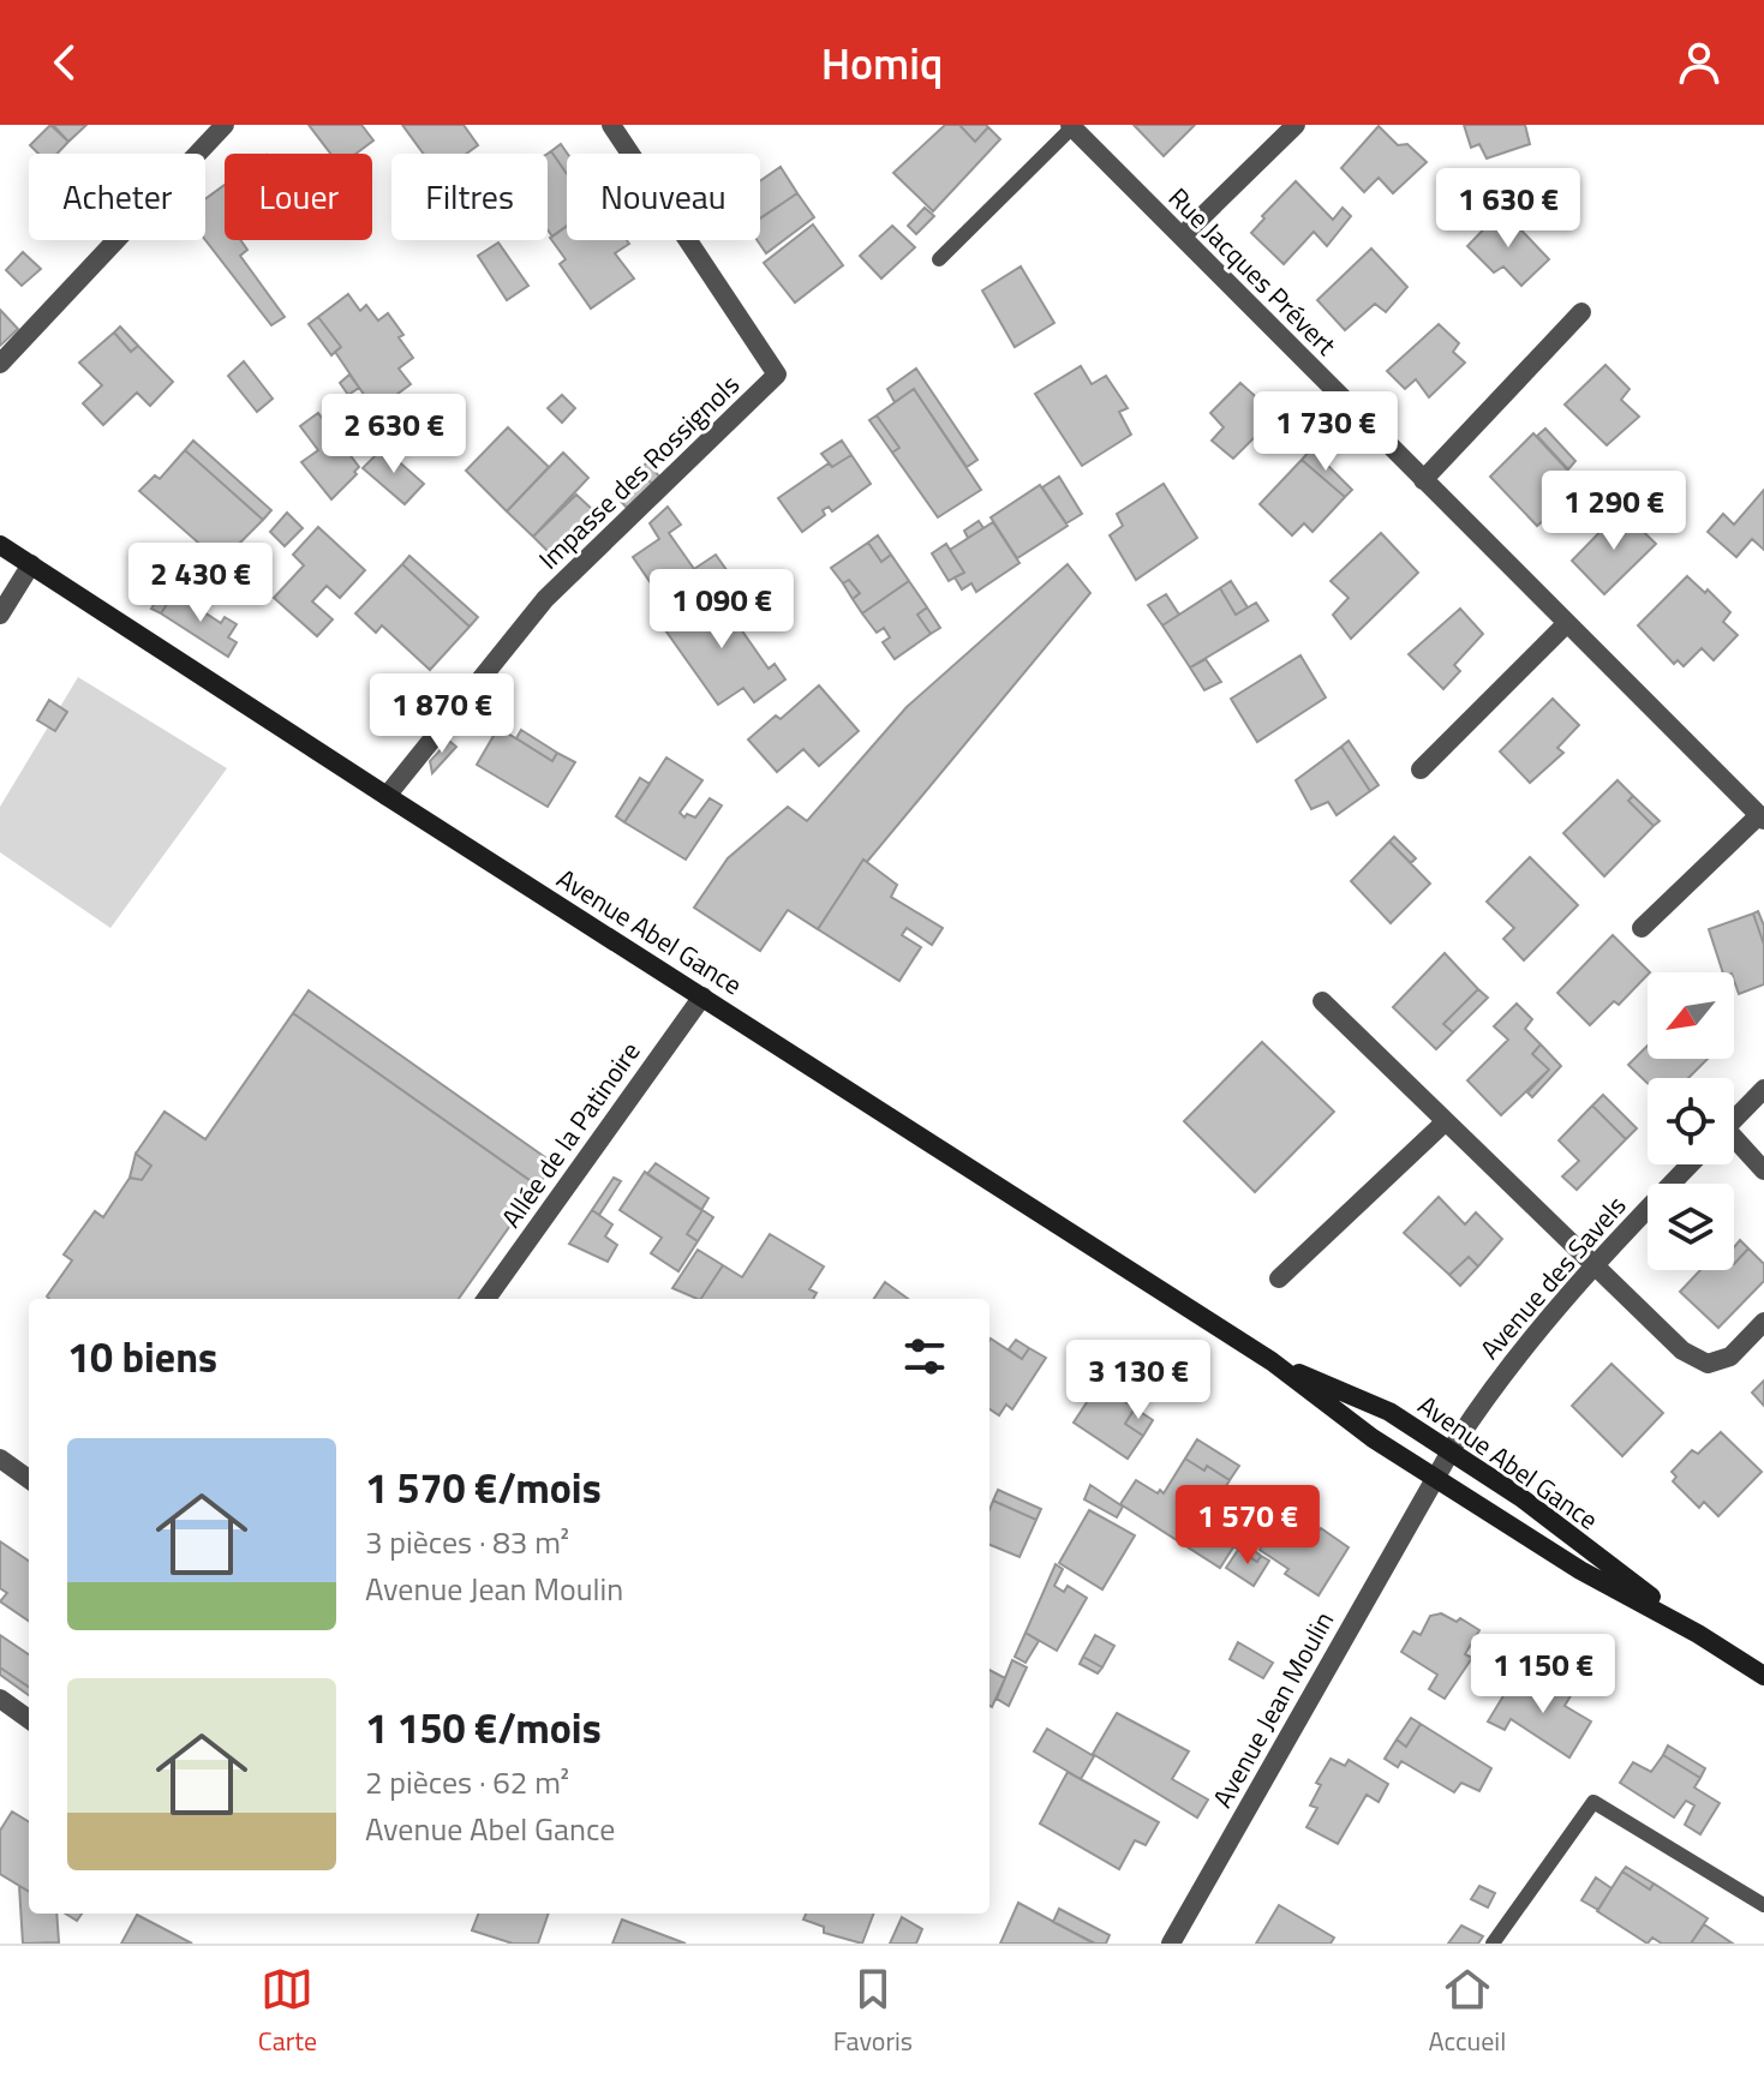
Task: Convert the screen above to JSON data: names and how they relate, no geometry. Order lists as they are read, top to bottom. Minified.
{"streets":{"main road":["Avenue Abel Gance"],"street":["Rue Jacques Prévert","Impasse des Rossignols","Allée de la Patinoire","Avenue des Savels","Avenue Jean Moulin"]},"crossings":[["Impasse des Rossignols","Avenue Abel Gance"],["Avenue Abel Gance","Allée de la Patinoire"],["Avenue Abel Gance","Avenue des Savels"],["Avenue Abel Gance","Avenue Jean Moulin"],["Avenue des Savels","Avenue Jean Moulin"]],"north":"bottom left","page":{"header":"Homiq","chip":["Acheter","Louer","Filtres","Nouveau"],"price":["1 630 €","1 730 €","2 630 €","1 290 €","2 430 €","1 090 €","1 870 €","3 130 €","1 570 €","1 150 €"],"heading":"10 biens","list":[{"name":"1 570 €/mois","note":"3 pièces · 83 m² · Avenue Jean Moulin"},{"name":"1 150 €/mois","note":"2 pièces · 62 m² · Avenue Abel Gance"}],"tabs":["Carte","Favoris","Accueil"]}}
